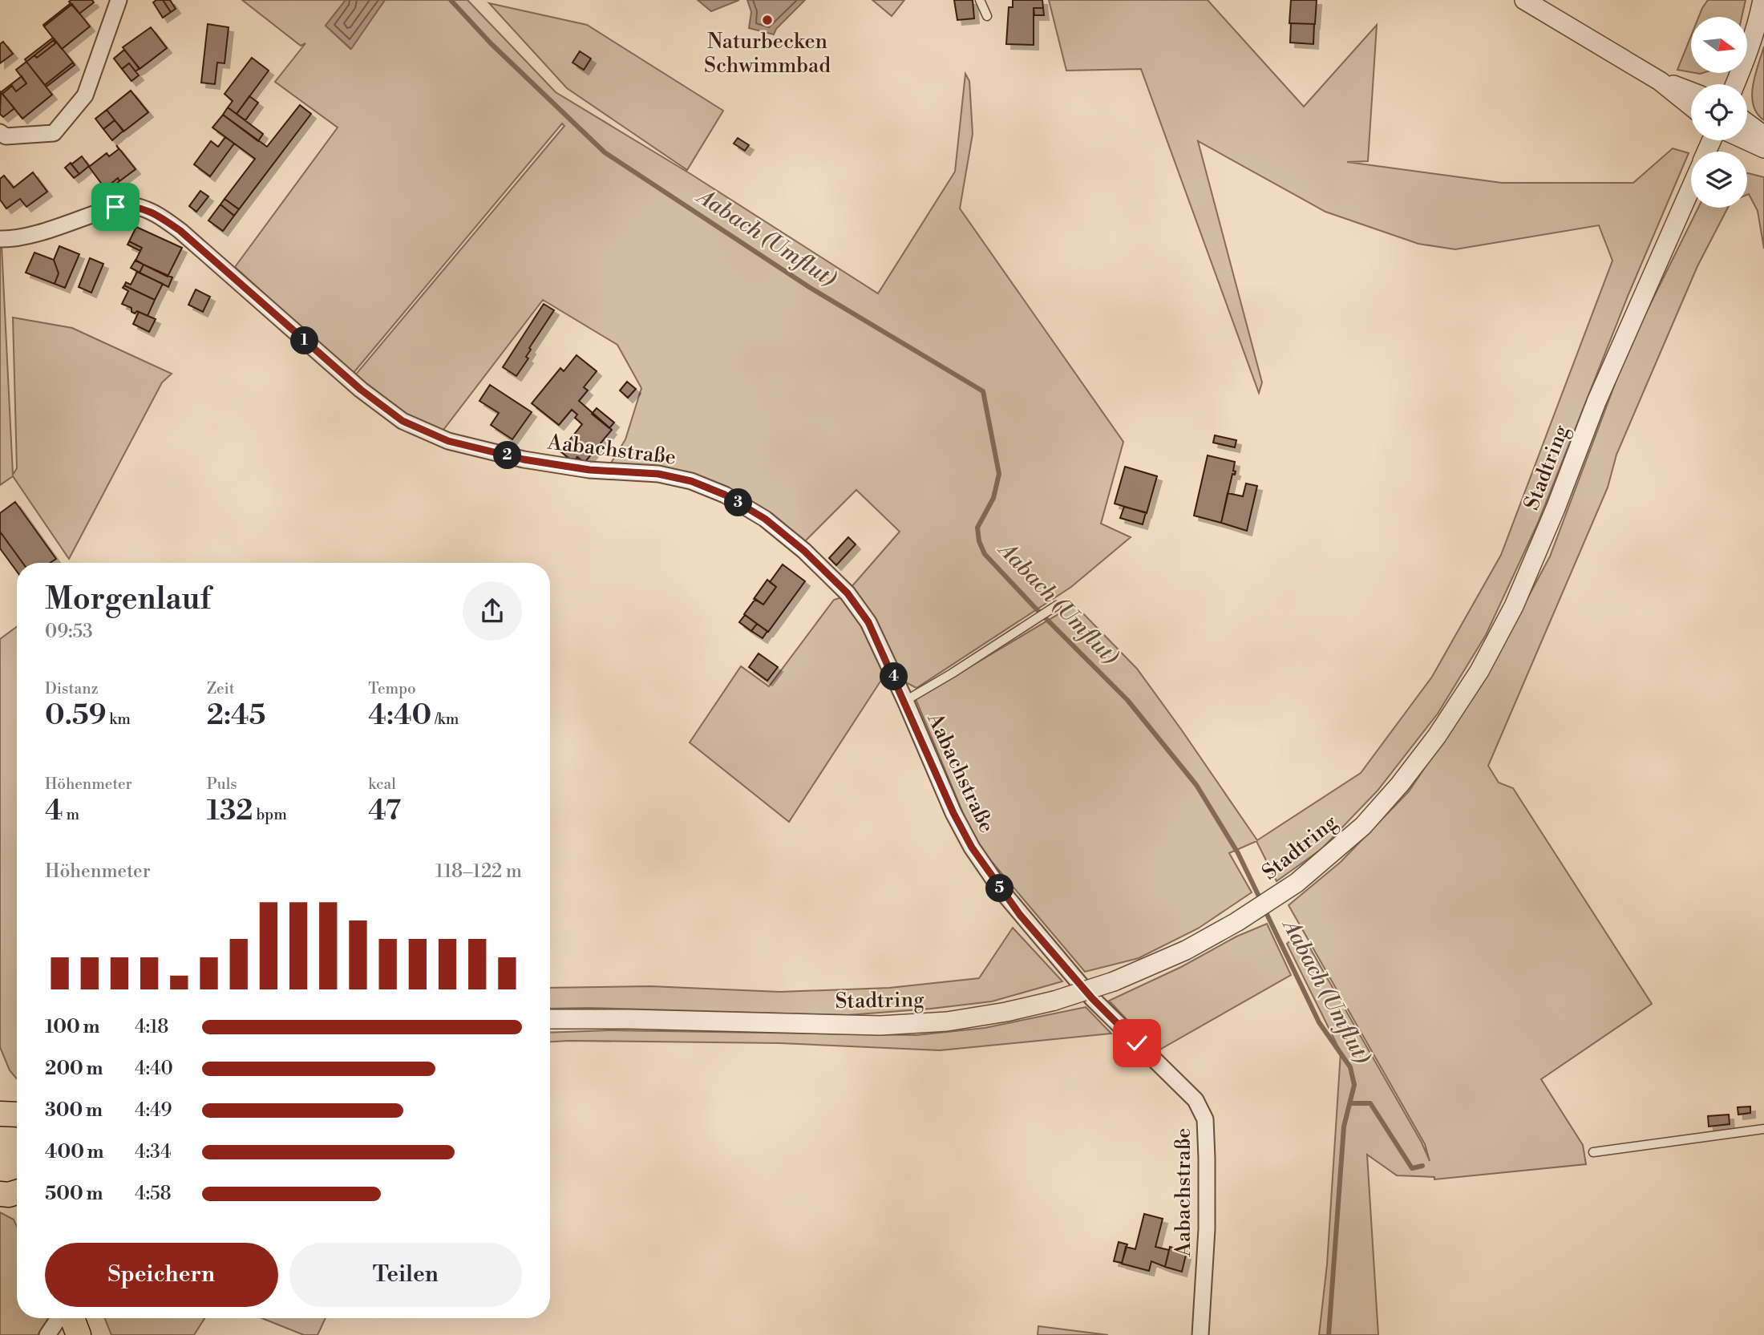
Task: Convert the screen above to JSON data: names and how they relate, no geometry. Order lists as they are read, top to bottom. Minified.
{"streets":{"street":["Aabachstraße","Stadtring"]},"water":["Aabach (Umflut)"],"places":["Naturbecken Schwimmbad"],"north":"right","page":{"pins":["1","2","3","4","5"],"heading":["Morgenlauf","09:53"],"stats":[["Distanz","0.59 km"],["Zeit","2:45"],["Tempo","4:40 /km"],["Höhenmeter","4 m"],["Puls","132 bpm"],["kcal","47"]],"chart":["Höhenmeter","118–122 m"],"list":[{"name":"100 m","note":"4:18"},{"name":"200 m","note":"4:40"},{"name":"300 m","note":"4:49"},{"name":"400 m","note":"4:34"},{"name":"500 m","note":"4:58"}],"buttons":["Speichern","Teilen"]}}
